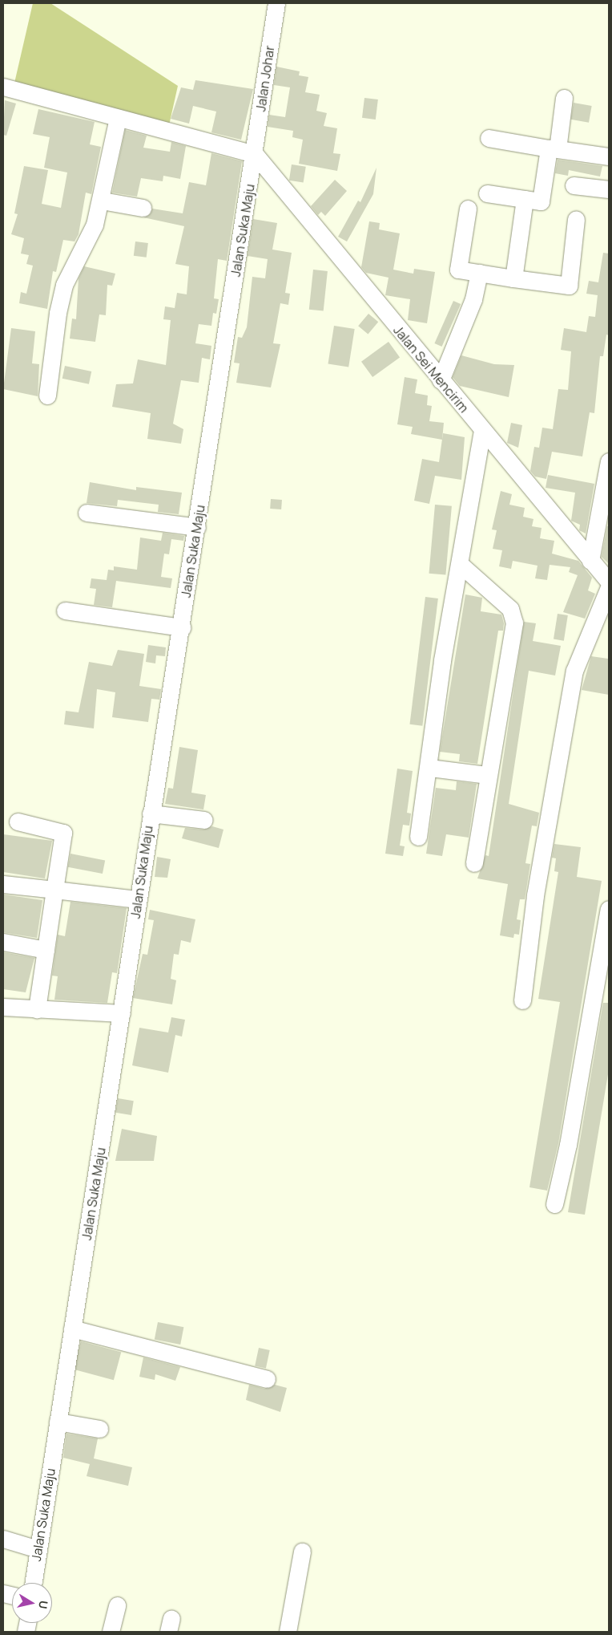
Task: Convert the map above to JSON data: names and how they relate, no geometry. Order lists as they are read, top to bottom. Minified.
{"streets":{"street":["Jalan Johar","Jalan Suka Maju","Jalan Sei Mencirim"]},"crossings":[["Jalan Johar","Jalan Suka Maju"],["Jalan Johar","Jalan Sei Mencirim"],["Jalan Suka Maju","Jalan Sei Mencirim"]],"north":"right"}
